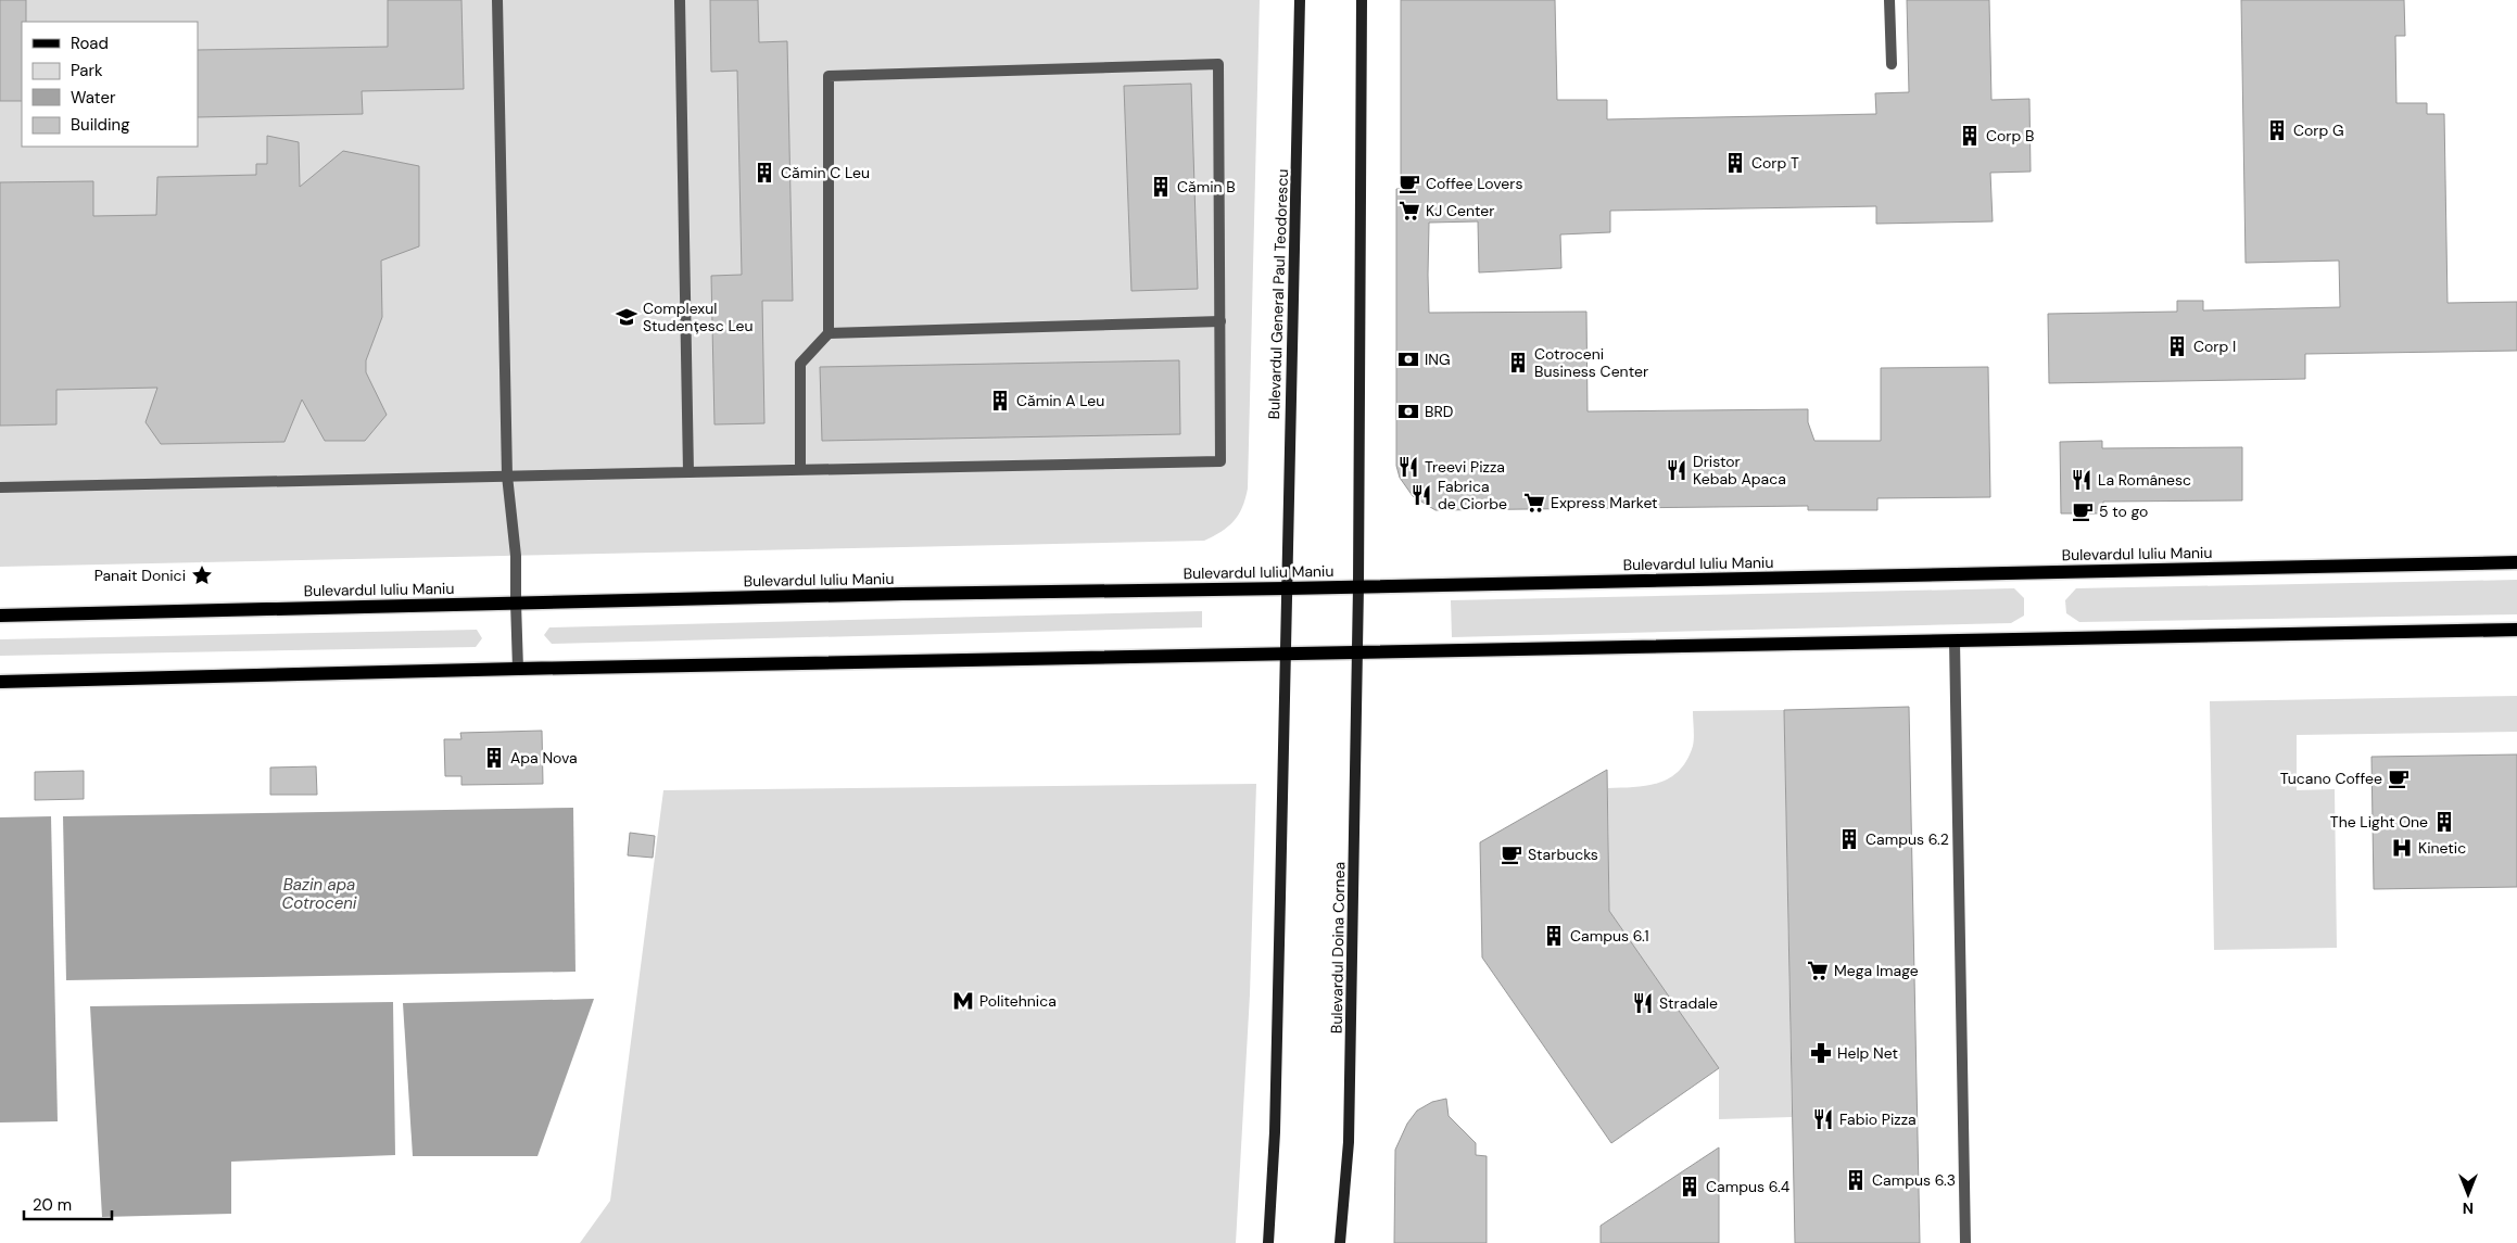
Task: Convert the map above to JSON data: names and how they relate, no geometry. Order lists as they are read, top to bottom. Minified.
{"streets":{"main road":["Bulevardul General Paul Teodorescu","Bulevardul Iuliu Maniu","Bulevardul Doina Cornea"]},"crossings":[["Bulevardul General Paul Teodorescu","Bulevardul Iuliu Maniu"],["Bulevardul Iuliu Maniu","Bulevardul Doina Cornea"]],"water":["Bazin apa Cotroceni"],"places":{"building":["Corp G","Corp B","Corp T","Cămin C Leu","Cămin B","Corp I","Cotroceni Business Center","Cămin A Leu","Apa Nova","The Light One","Campus 6.2","Campus 6.1","Campus 6.3","Campus 6.4"],"cafe":["Coffee Lovers","5 to go","Tucano Coffee","Starbucks"],"supermarket":["KJ Center","Express Market","Mega Image"],"school or university":["Complexul Studențesc Leu"],"bank":["ING","BRD"],"restaurant":["Treevi Pizza","Dristor Kebab Apaca","La Românesc","Fabrica de Ciorbe","Stradale","Fabio Pizza"],"place":["Panait Donici"],"hospital":["Kinetic"],"metro station":["Politehnica"],"pharmacy":["Help Net"]},"legend":["Road","Park","Water","Building"],"scale_bar":"20 m","north":"bottom"}
